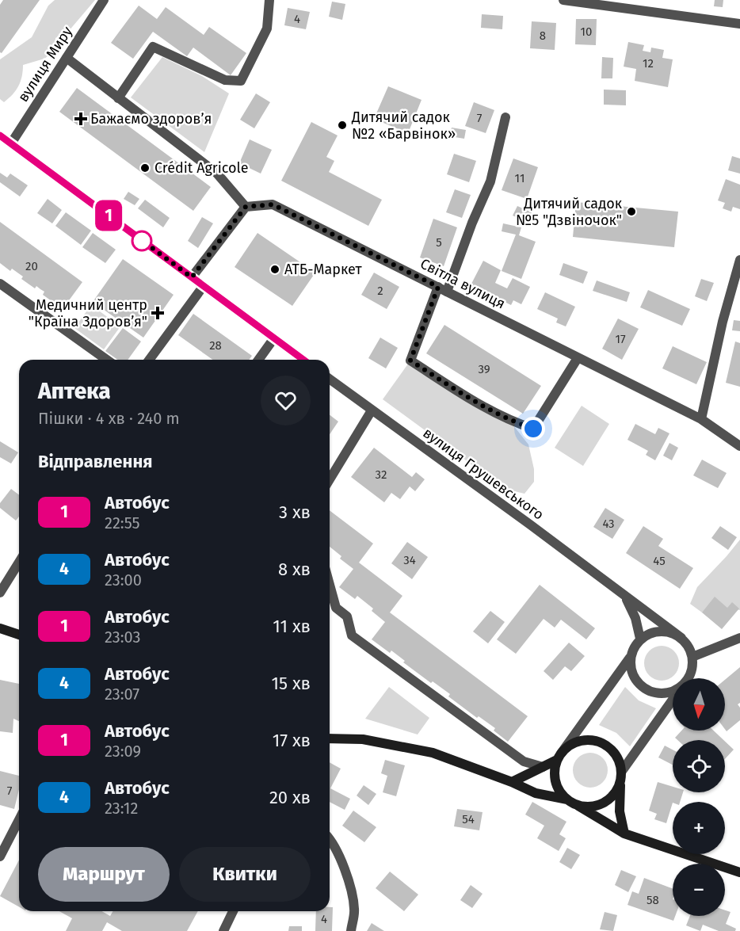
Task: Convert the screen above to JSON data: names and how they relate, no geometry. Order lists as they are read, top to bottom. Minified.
{"streets":{"street":["вулиця Миру","Світла вулиця","вулиця Грушевського"]},"places":{"health":["Бажаємо здоровʼя","Медичний центр \"Країна Здоров’я\""],"other":["Дитячий садок №2 «Барвінок»","Crédit Agricole","Дитячий садок №5 \"Дзвіночок\"","АТБ-Маркет"]},"lines":["bus line 1"],"house_numbers":["4","10","8","12","7","11","5","20","2","17","28","39","32","43","34","45","7","54","58","4"],"north":"bottom","page":{"on_map":"1","heading":[["Аптека","Пішки · 4 хв · 240 m"],"Відправлення"],"list":[{"mark":"1","name":"Автобус","note":"22:55","value":"3 хв"},{"mark":"4","name":"Автобус","note":"23:00","value":"8 хв"},{"mark":"1","name":"Автобус","note":"23:03","value":"11 хв"},{"mark":"4","name":"Автобус","note":"23:07","value":"15 хв"},{"mark":"1","name":"Автобус","note":"23:09","value":"17 хв"},{"mark":"4","name":"Автобус","note":"23:12","value":"20 хв"}],"map_buttons":["+","−"],"buttons":["Маршрут","Квитки"]}}
